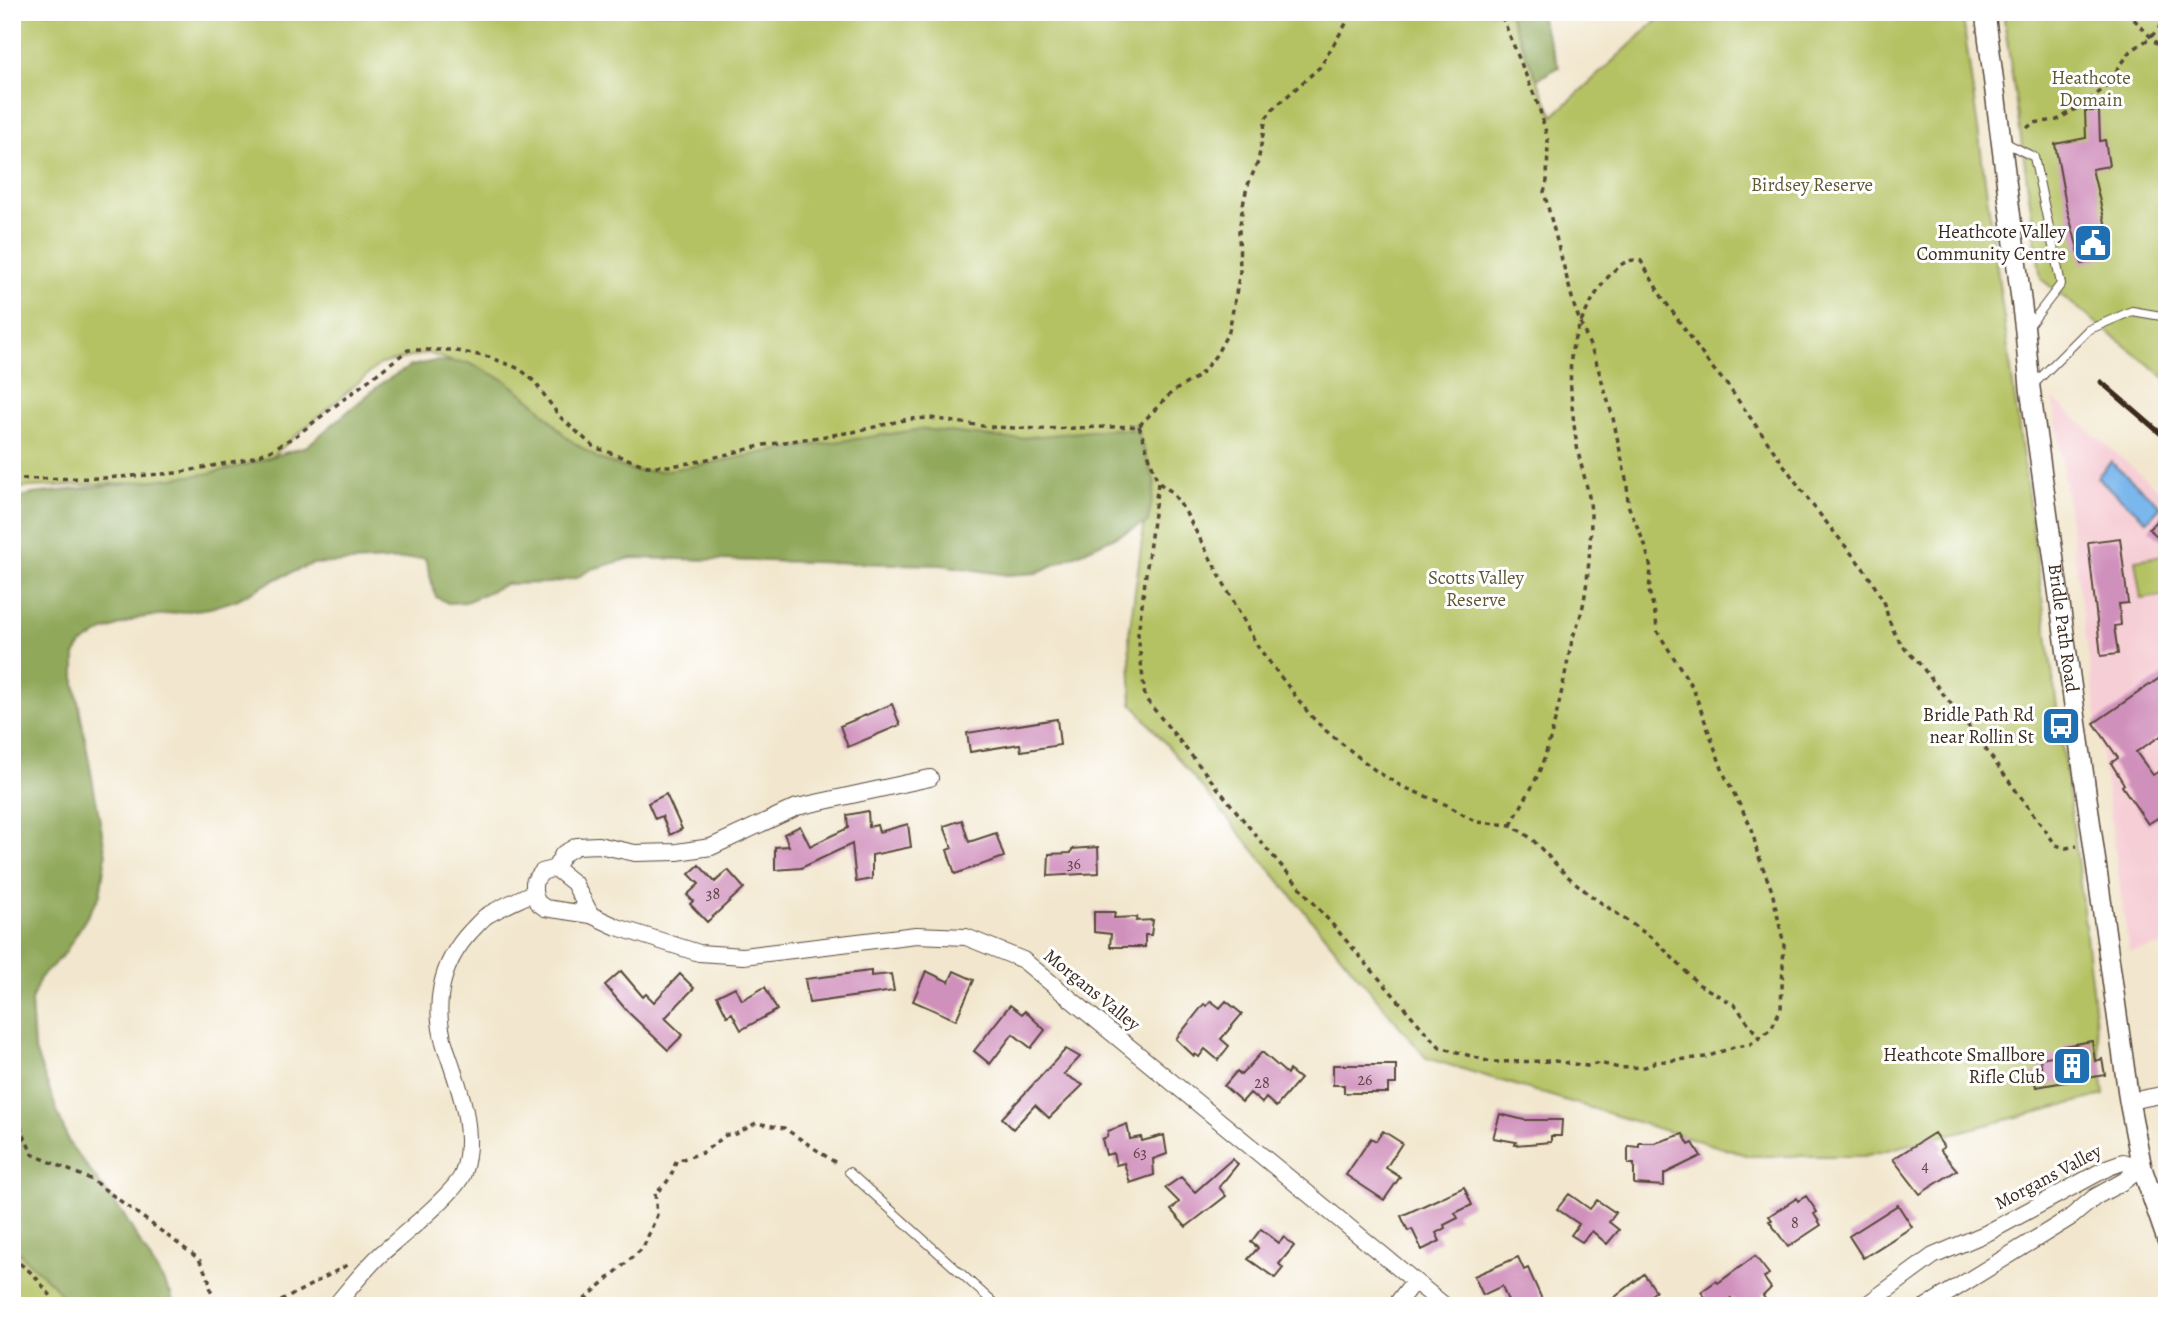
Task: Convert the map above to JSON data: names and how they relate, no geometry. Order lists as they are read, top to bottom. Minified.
{"streets":{"street":["Bridle Path Road","Morgans Valley"]},"crossings":[["Bridle Path Road","Morgans Valley"]],"parks":["Heathcote Domain","Birdsey Reserve","Scotts Valley Reserve"],"places":{"public building":["Heathcote Valley Community Centre"],"bus stop":["Bridle Path Rd near Rollin St"],"building":["Heathcote Smallbore Rifle Club"]},"house_numbers":["36","38","26","28","63","4","8"]}
